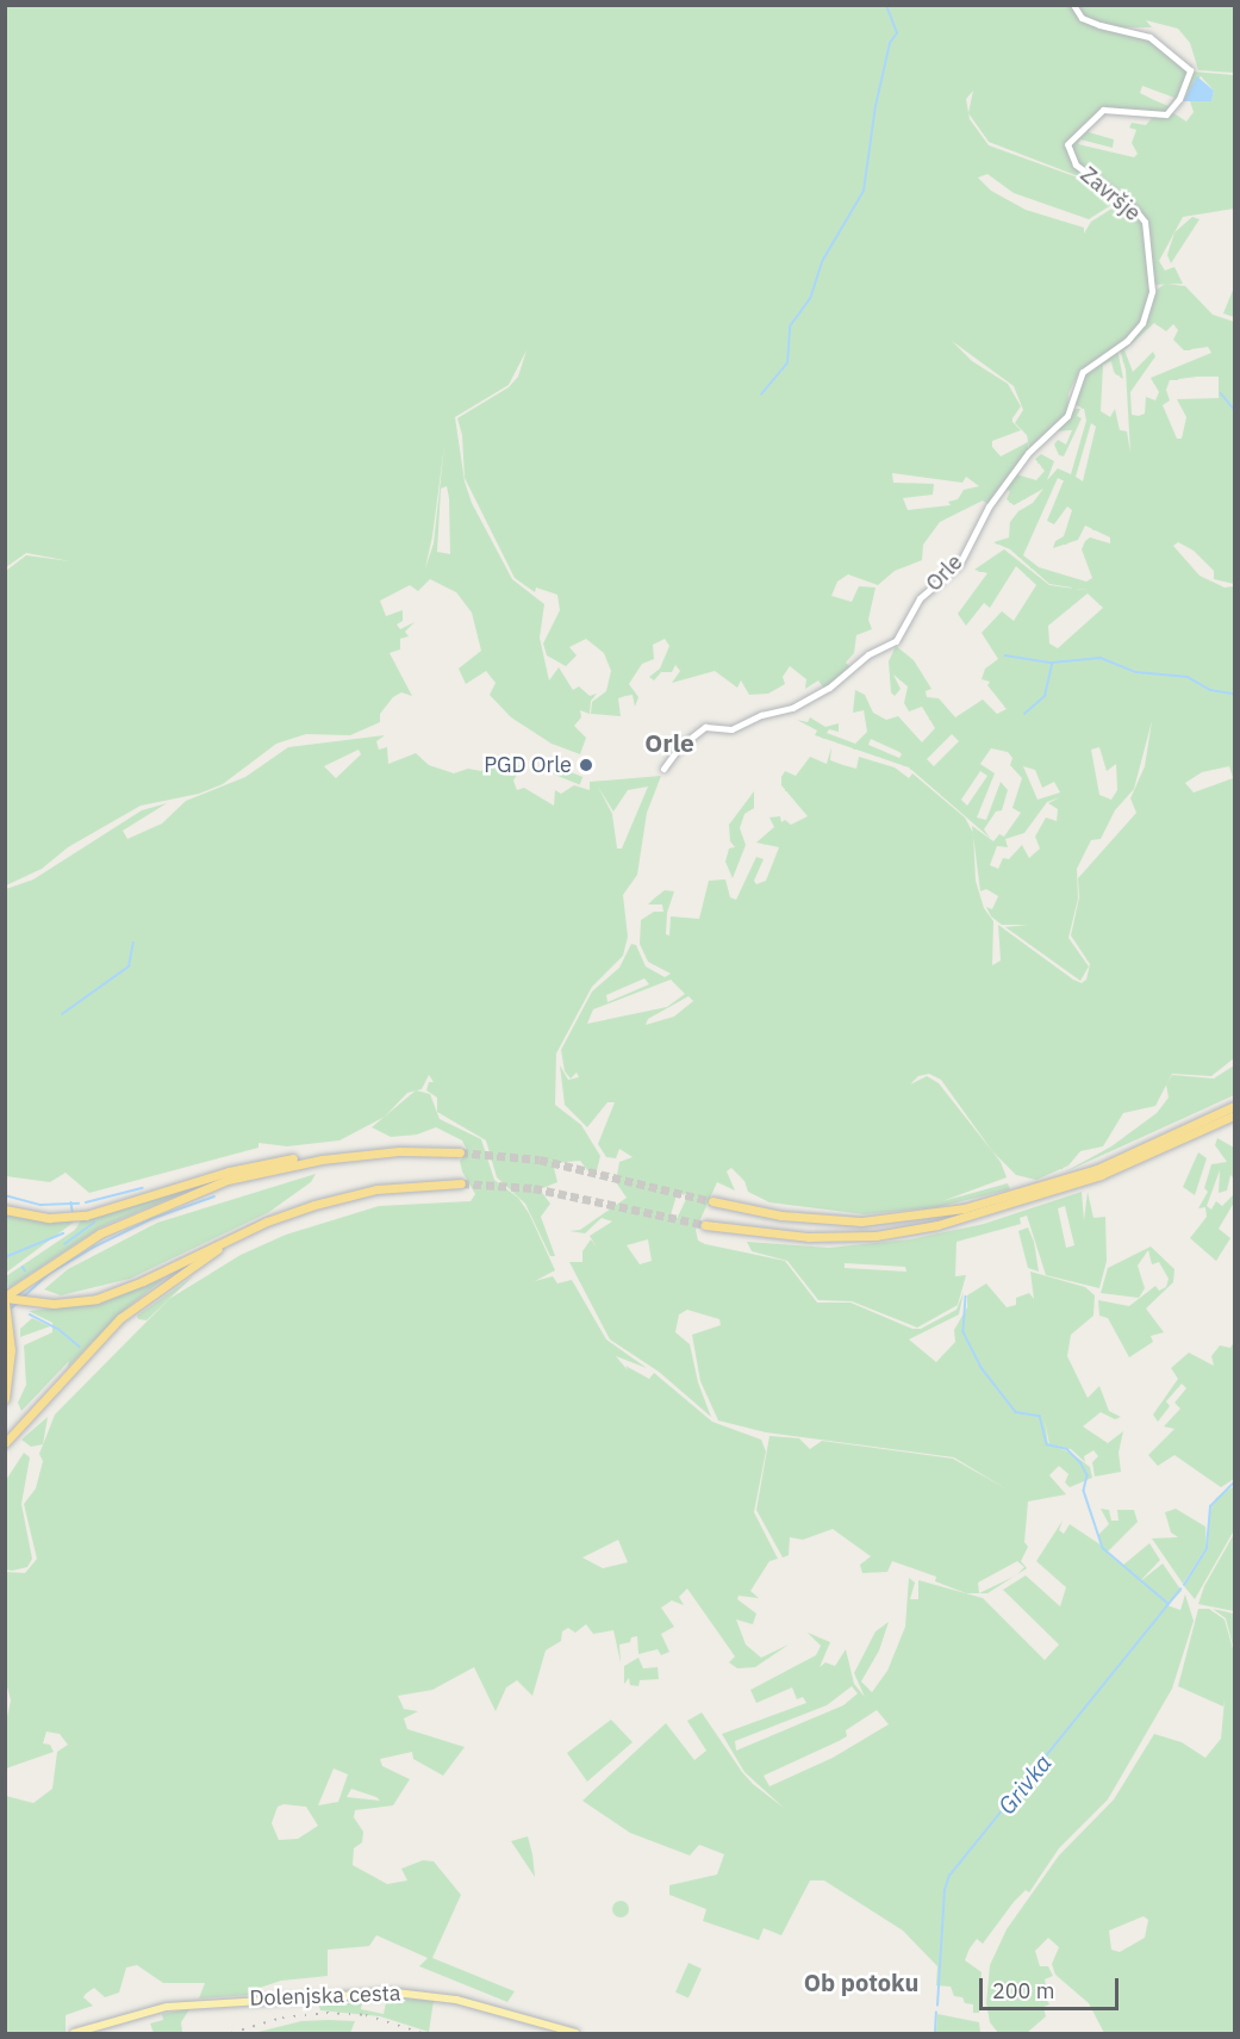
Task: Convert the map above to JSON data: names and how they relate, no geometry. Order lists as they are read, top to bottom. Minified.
{"streets":{"main road":["Dolenjska cesta"],"street":["Završje","Orle"]},"crossings":[["Završje","Orle"]],"districts":["Orle","Ob potoku"],"water":["Grivka"],"places":["PGD Orle"],"scale_bar":"200 m"}
